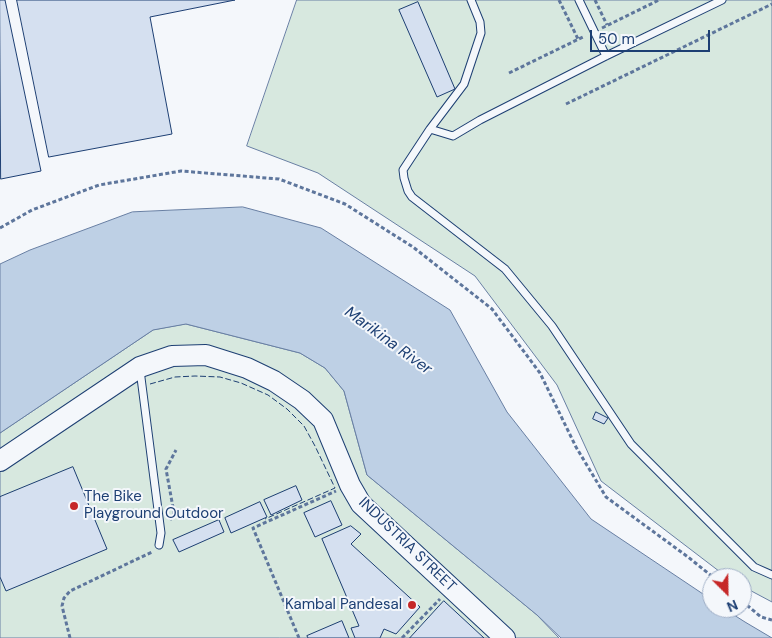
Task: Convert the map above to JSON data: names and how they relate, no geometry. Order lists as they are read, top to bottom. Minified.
{"streets":{"street":["INDUSTRIA STREET"]},"water":["Marikina River"],"places":["The Bike Playground Outdoor","Kambal Pandesal"],"scale_bar":"50 m","north":"bottom right"}
